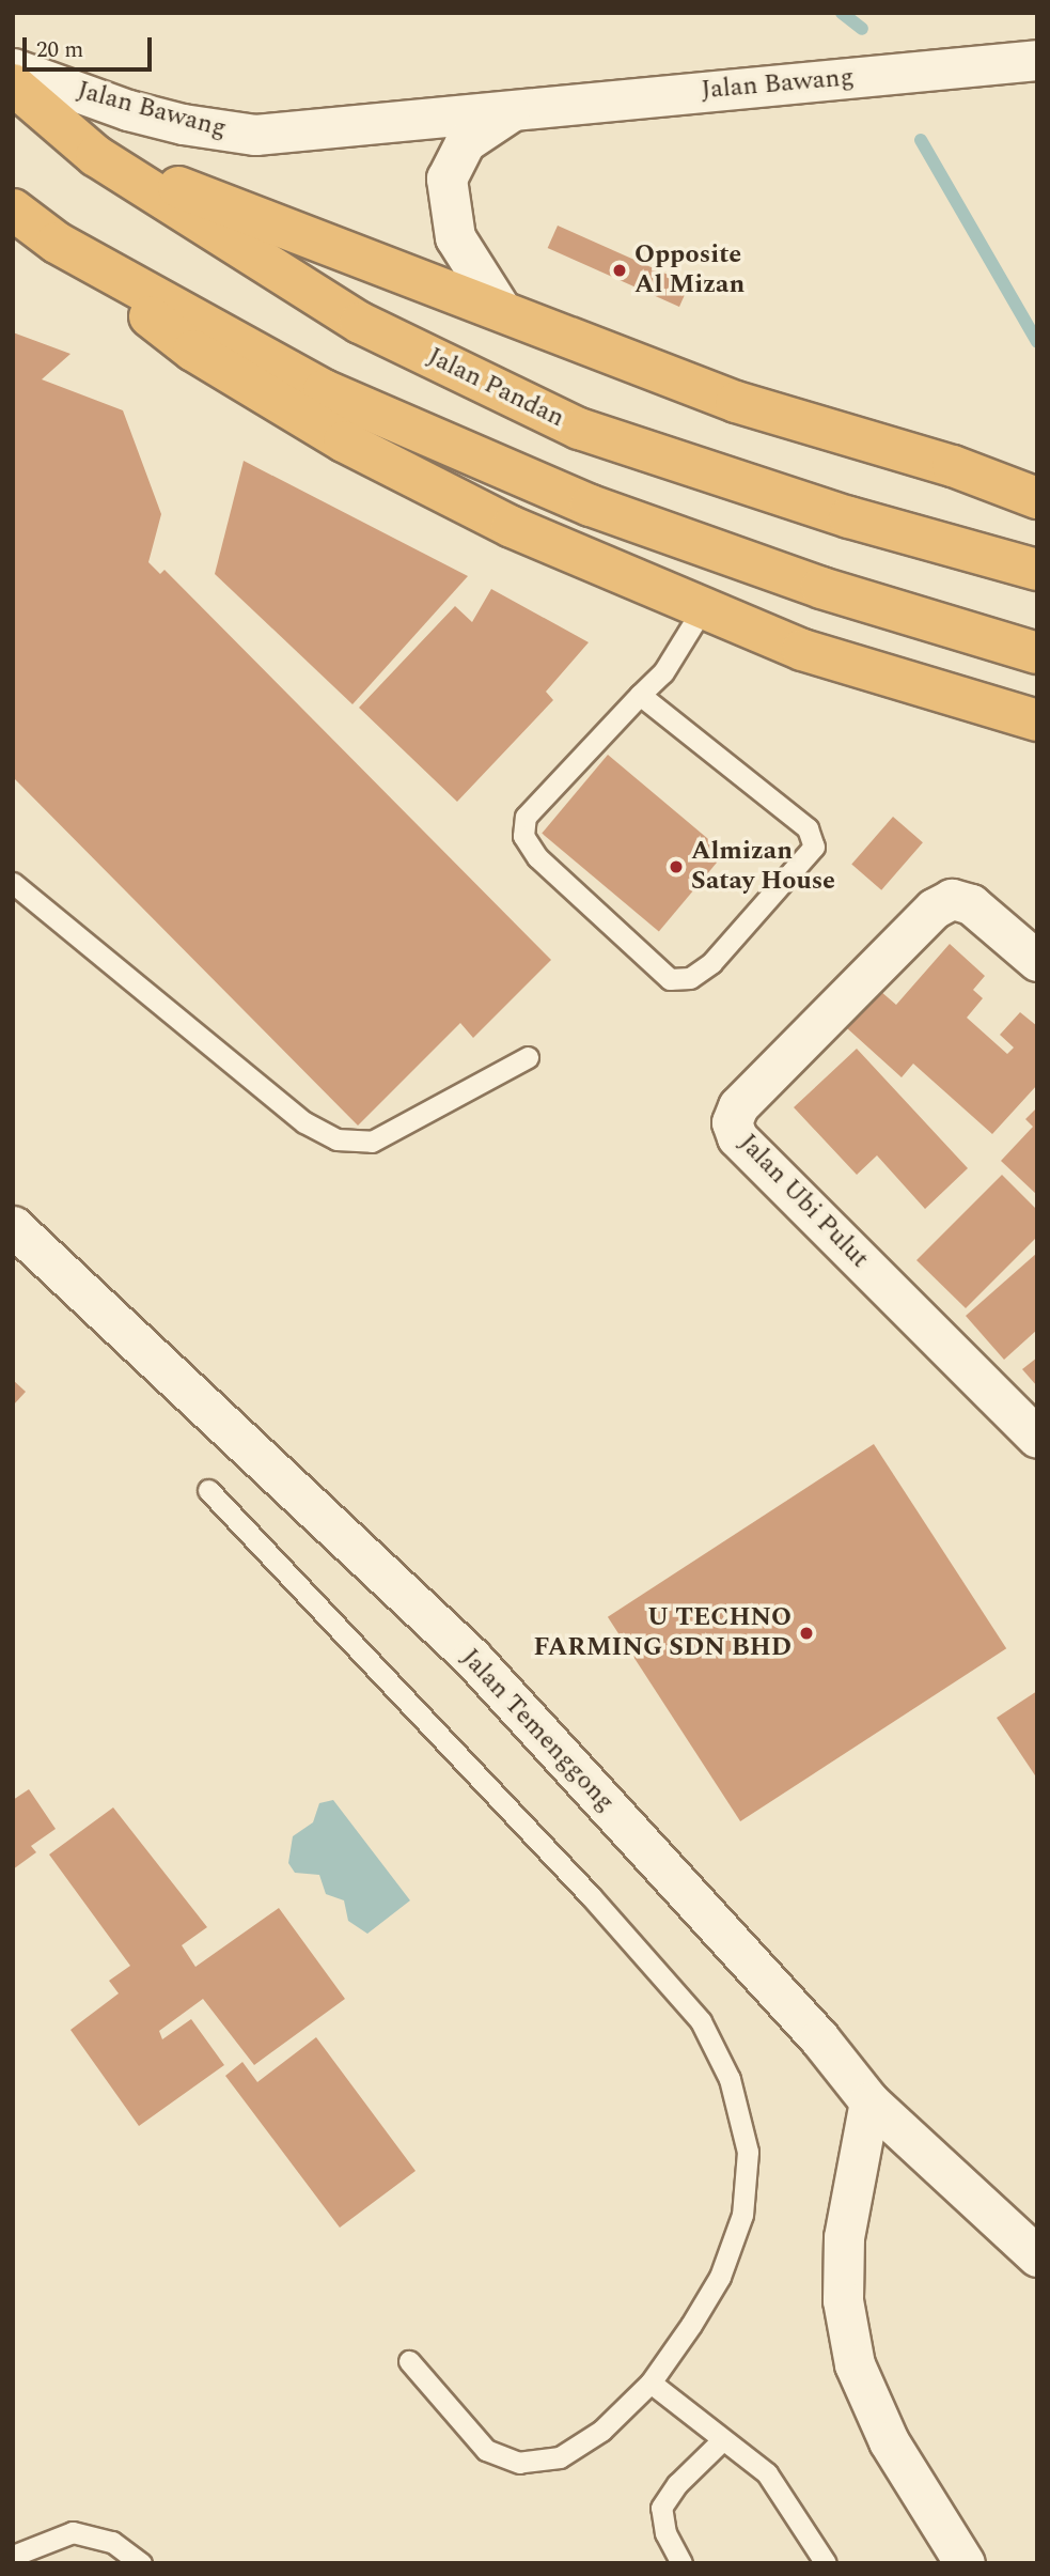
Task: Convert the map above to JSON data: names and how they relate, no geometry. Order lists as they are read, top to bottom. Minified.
{"streets":{"highway":["Jalan Pandan"],"street":["Jalan Bawang","Jalan Ubi Pulut","Jalan Temenggong"]},"places":["Opposite Al Mizan","Almizan Satay House","U TECHNO FARMING SDN BHD"],"scale_bar":"20 m"}
